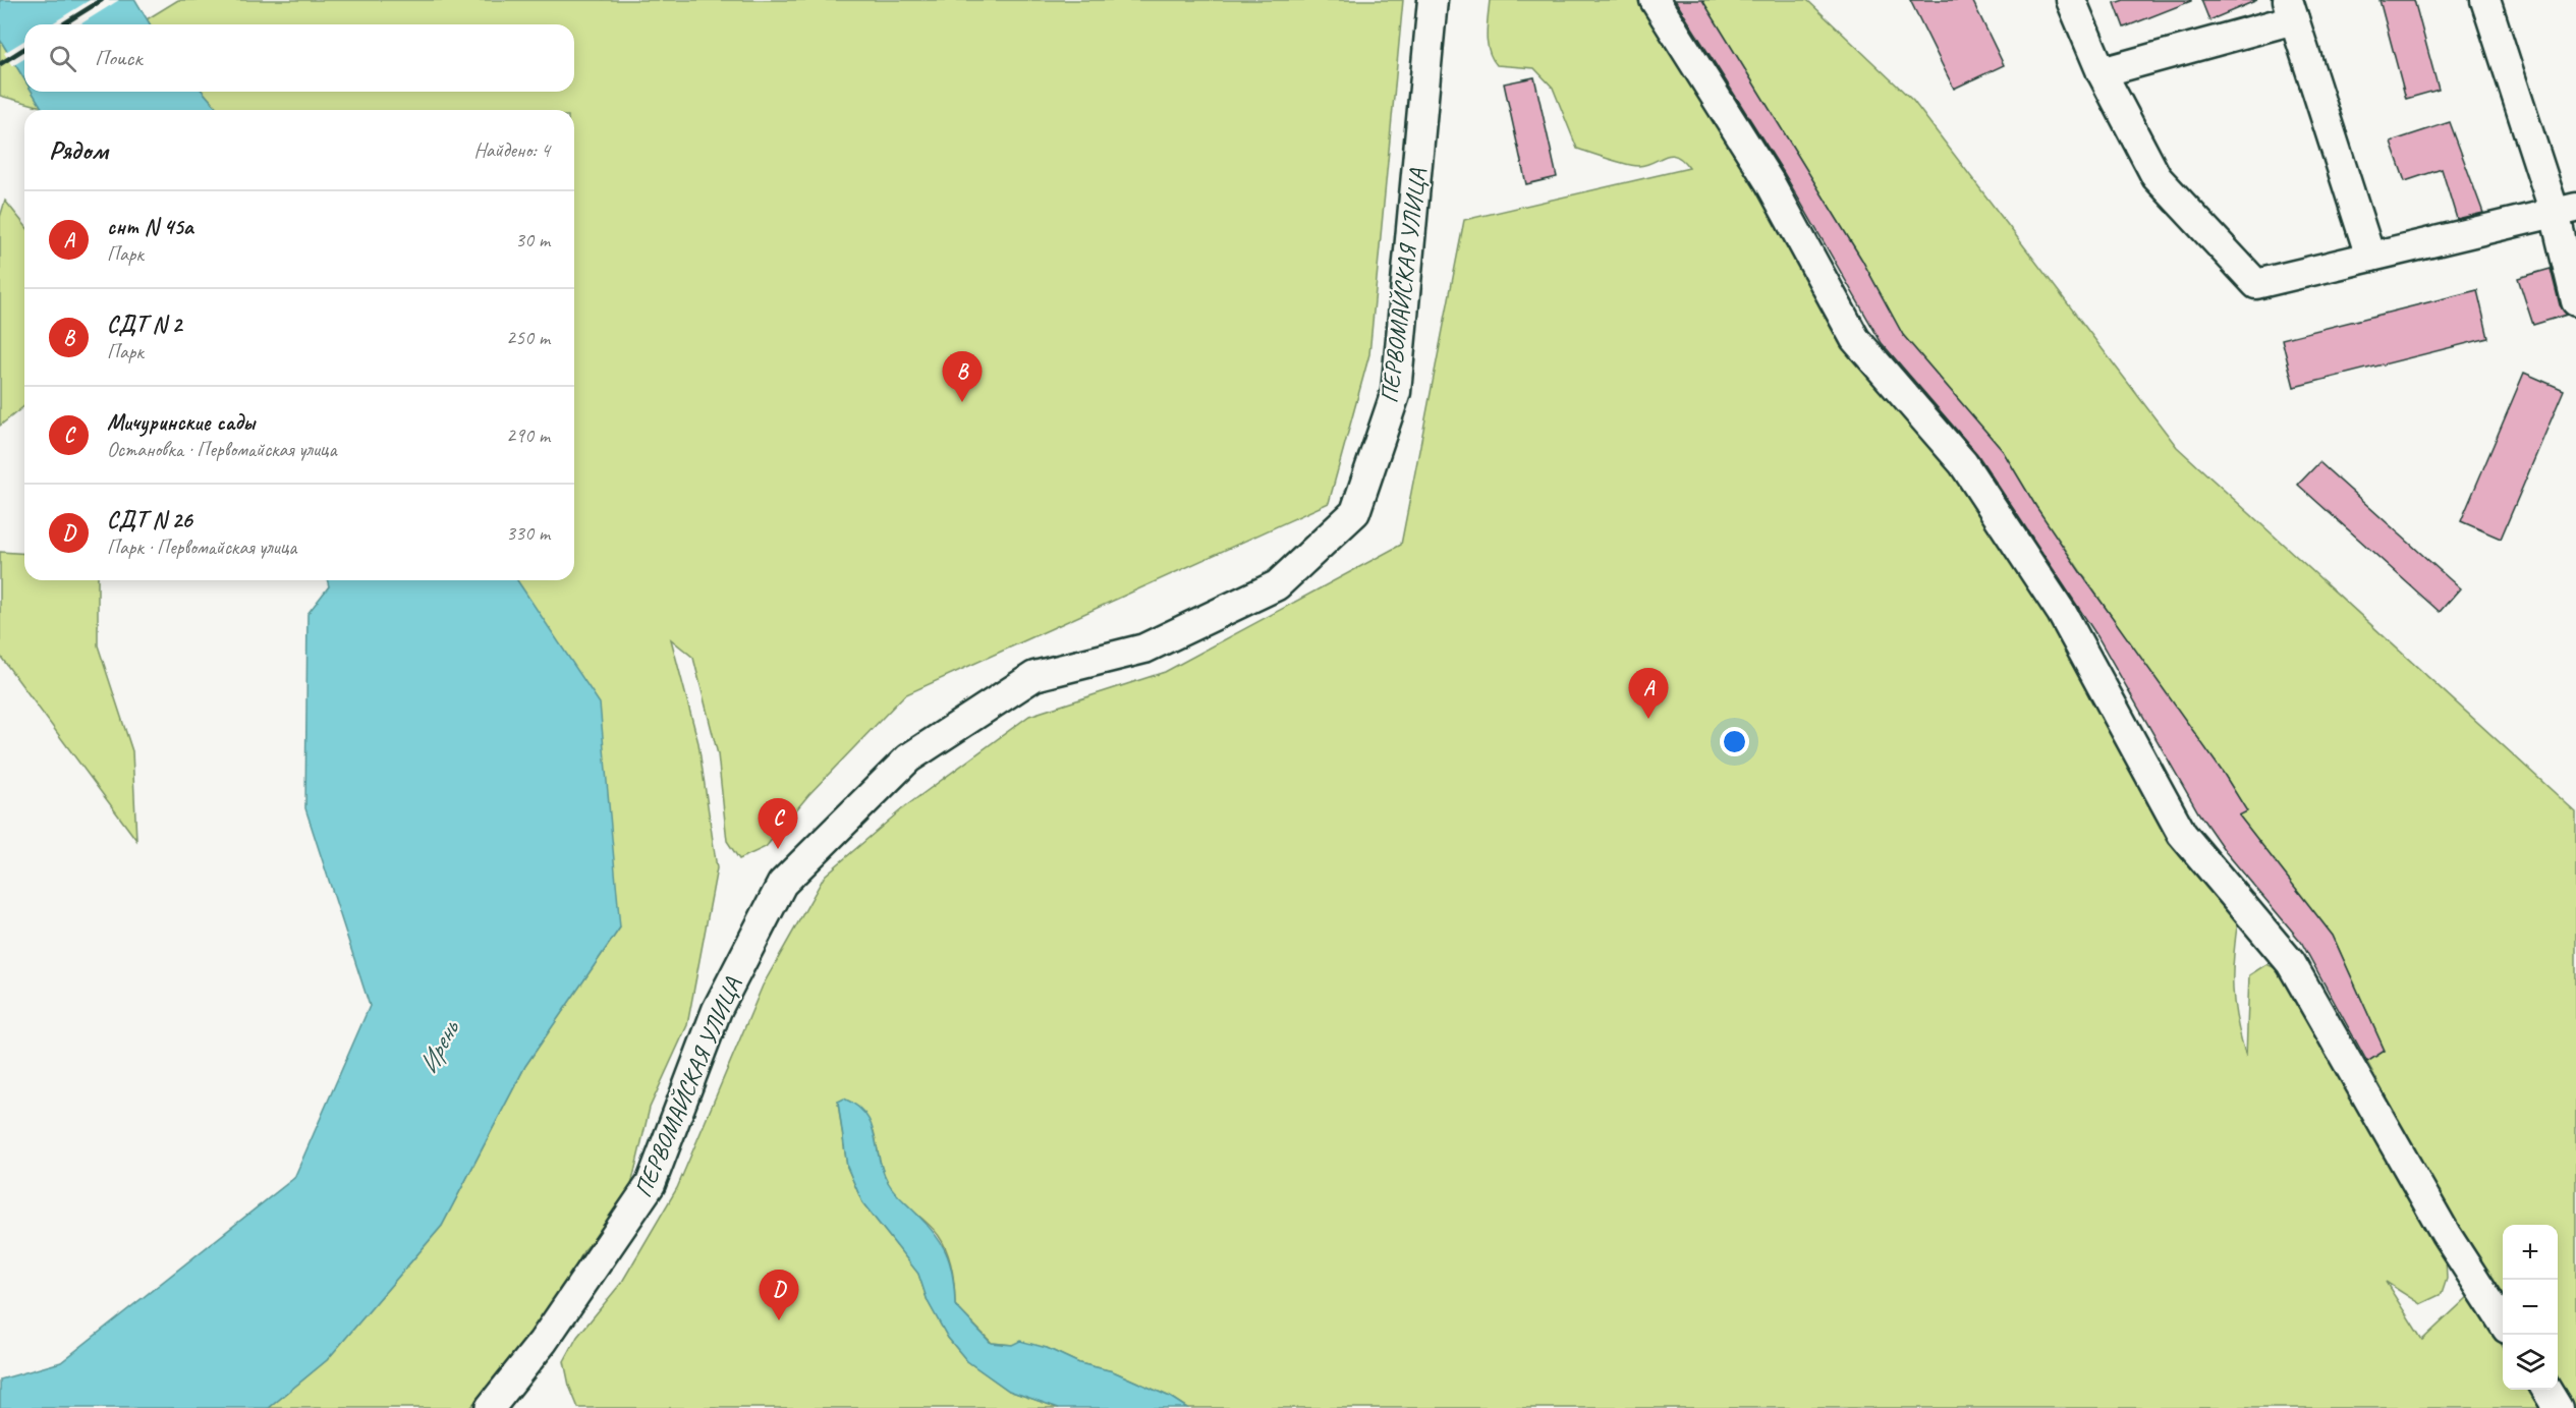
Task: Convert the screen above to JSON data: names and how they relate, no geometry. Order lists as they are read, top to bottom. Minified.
{"streets":{"street":["ПЕРВОМАЙСКАЯ УЛИЦА"]},"water":["Ирень"],"page":{"search":"Поиск","heading":["Рядом","Найдено: 4"],"list":[{"mark":"A","name":"снт N 45а","note":"Парк","value":"30 m"},{"mark":"B","name":"СДТ N 2","note":"Парк","value":"250 m"},{"mark":"C","name":"Мичуринские сады","note":"Остановка · Первомайская улица","value":"290 m"},{"mark":"D","name":"СДТ N 26","note":"Парк · Первомайская улица","value":"330 m"}],"pins":["B","A","C","D"],"map_buttons":["+","−"]}}
